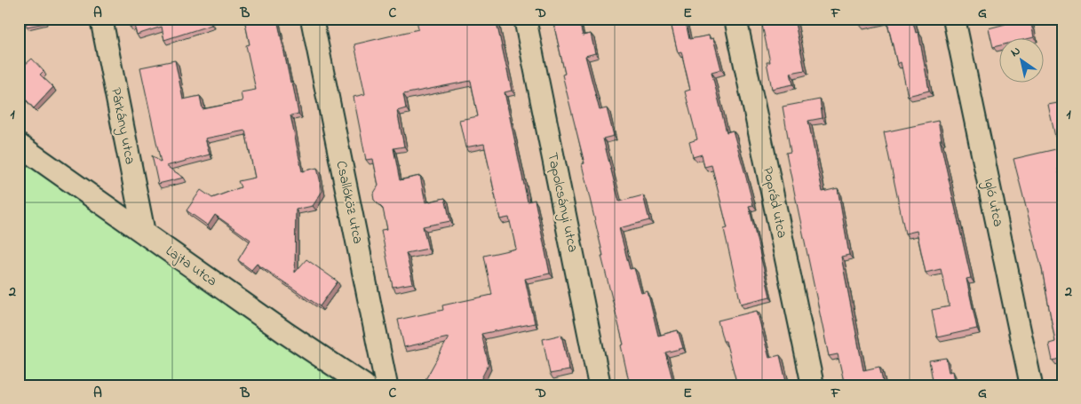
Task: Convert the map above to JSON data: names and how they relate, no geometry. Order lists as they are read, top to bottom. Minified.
{"streets":{"street":["Párkány utca","Csallóköz utca","Tapolcsányi utca","Poprád utca","Igló utca","Lajta utca"]},"crossings":[["Párkány utca","Lajta utca"]],"north":"top left","grid":{"columns":["A","B","C","D","E","F","G"],"rows":["1","2"]}}
